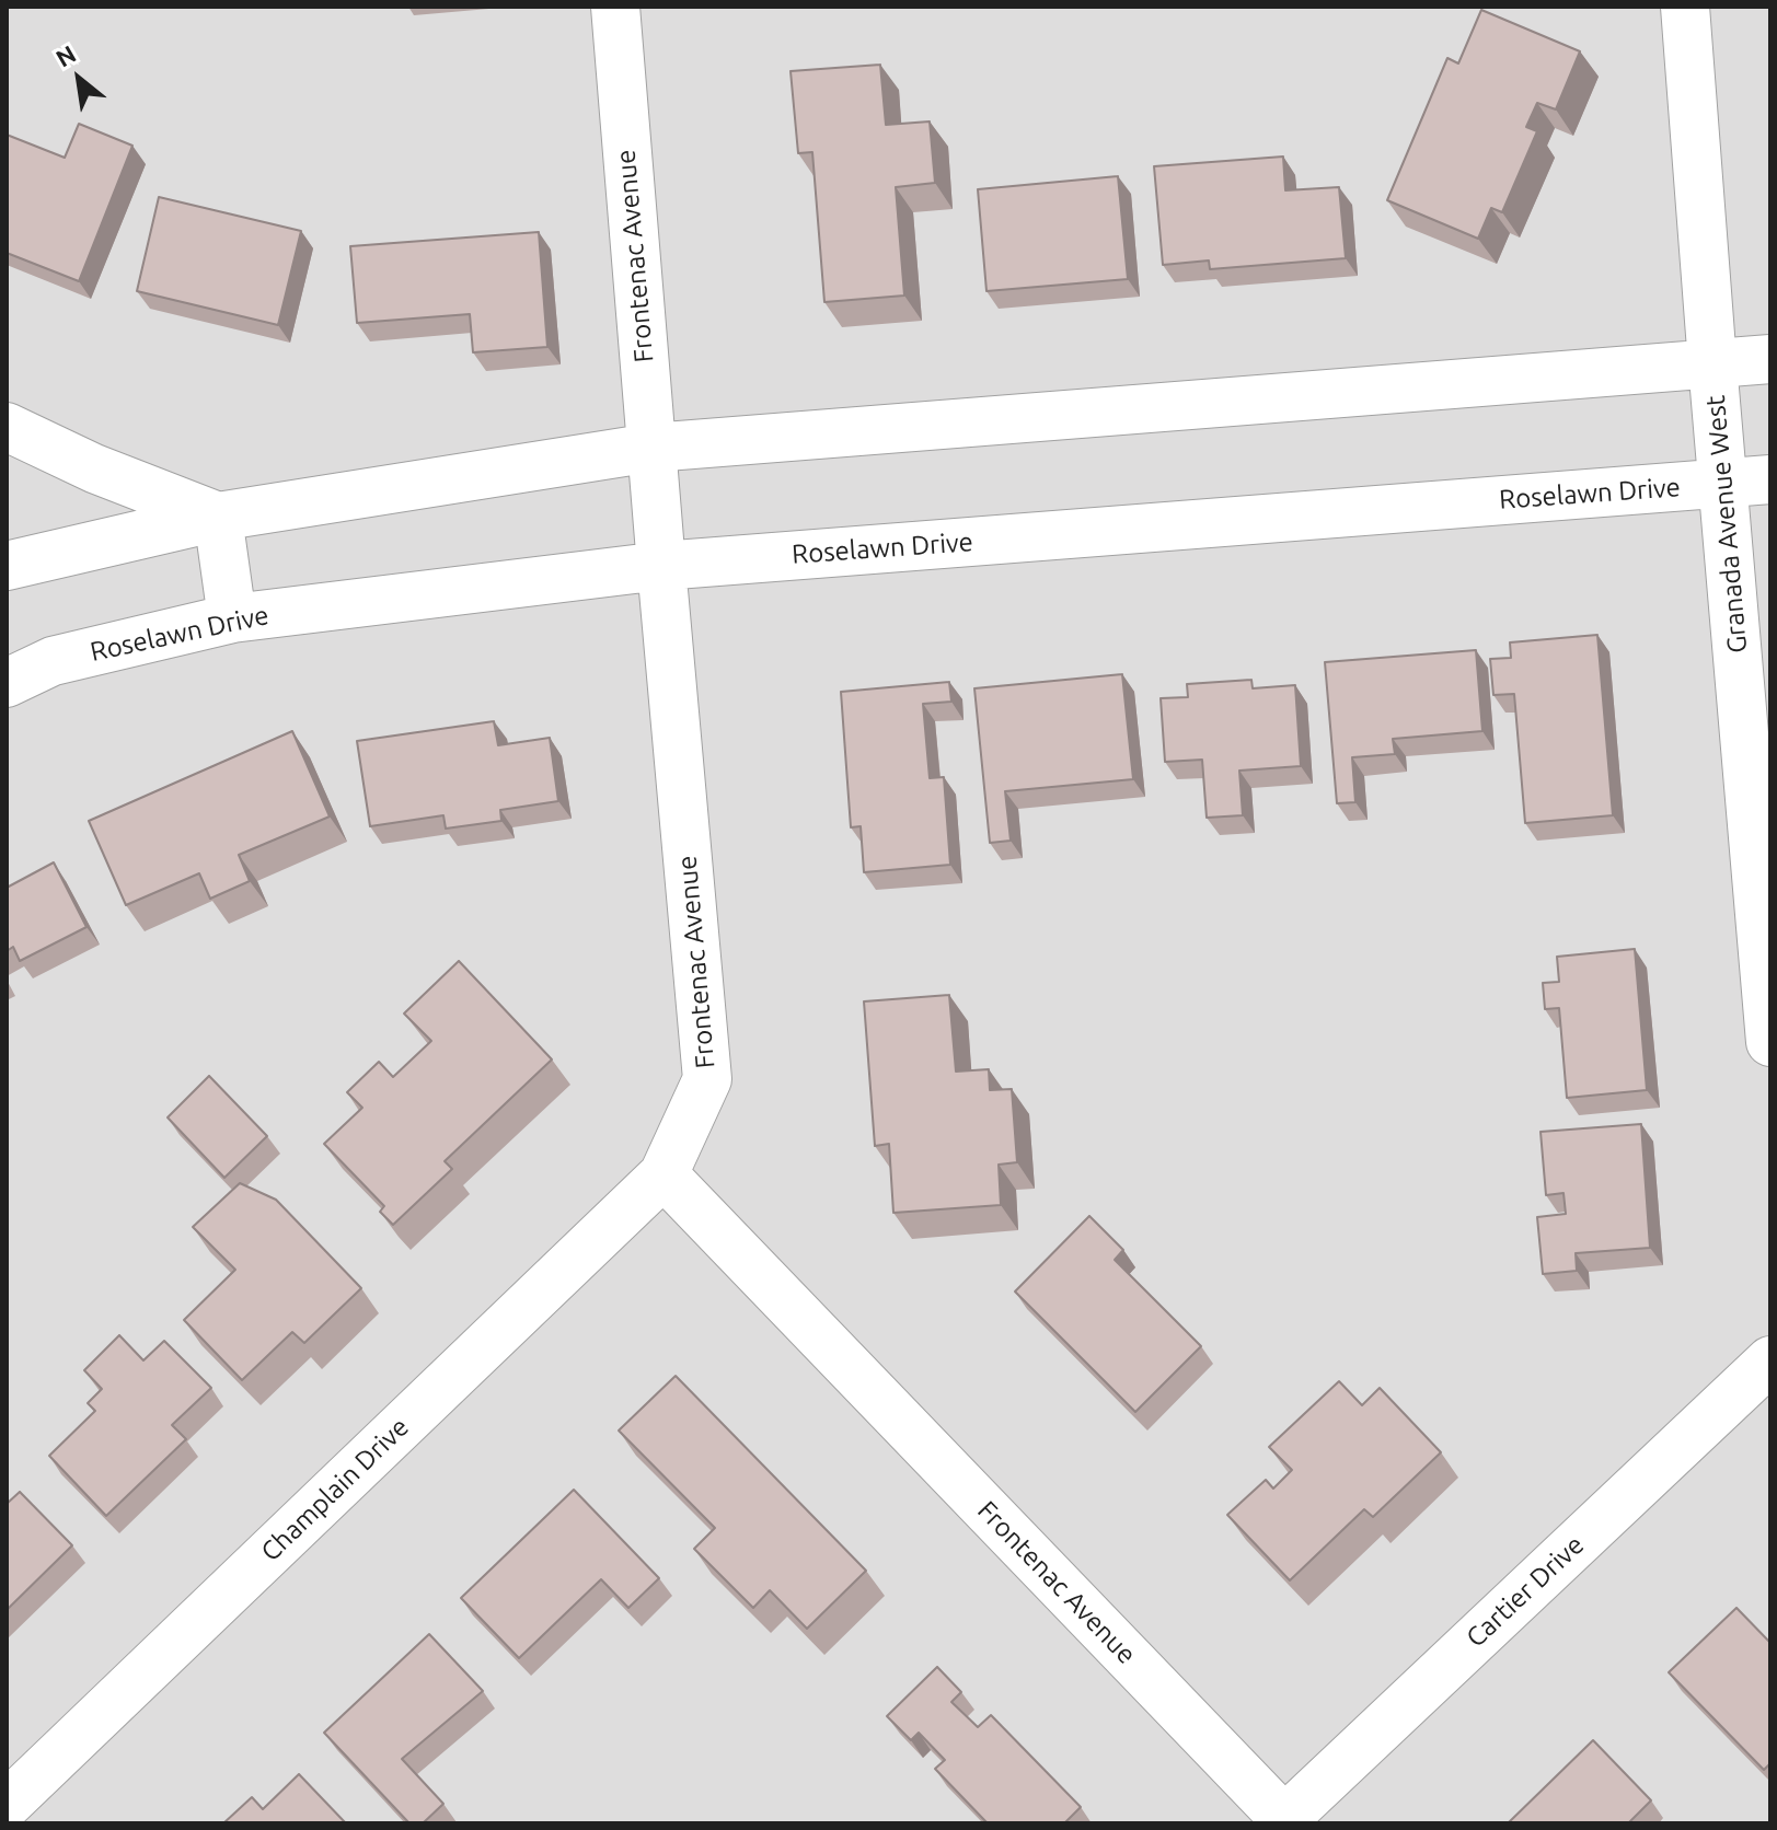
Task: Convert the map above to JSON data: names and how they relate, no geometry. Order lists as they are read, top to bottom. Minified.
{"streets":{"street":["Frontenac Avenue","Roselawn Drive","Granada Avenue West","Champlain Drive","Cartier Drive"]},"crossings":[["Frontenac Avenue","Roselawn Drive"],["Frontenac Avenue","Champlain Drive"],["Frontenac Avenue","Cartier Drive"],["Roselawn Drive","Granada Avenue West"]],"north":"top left"}
